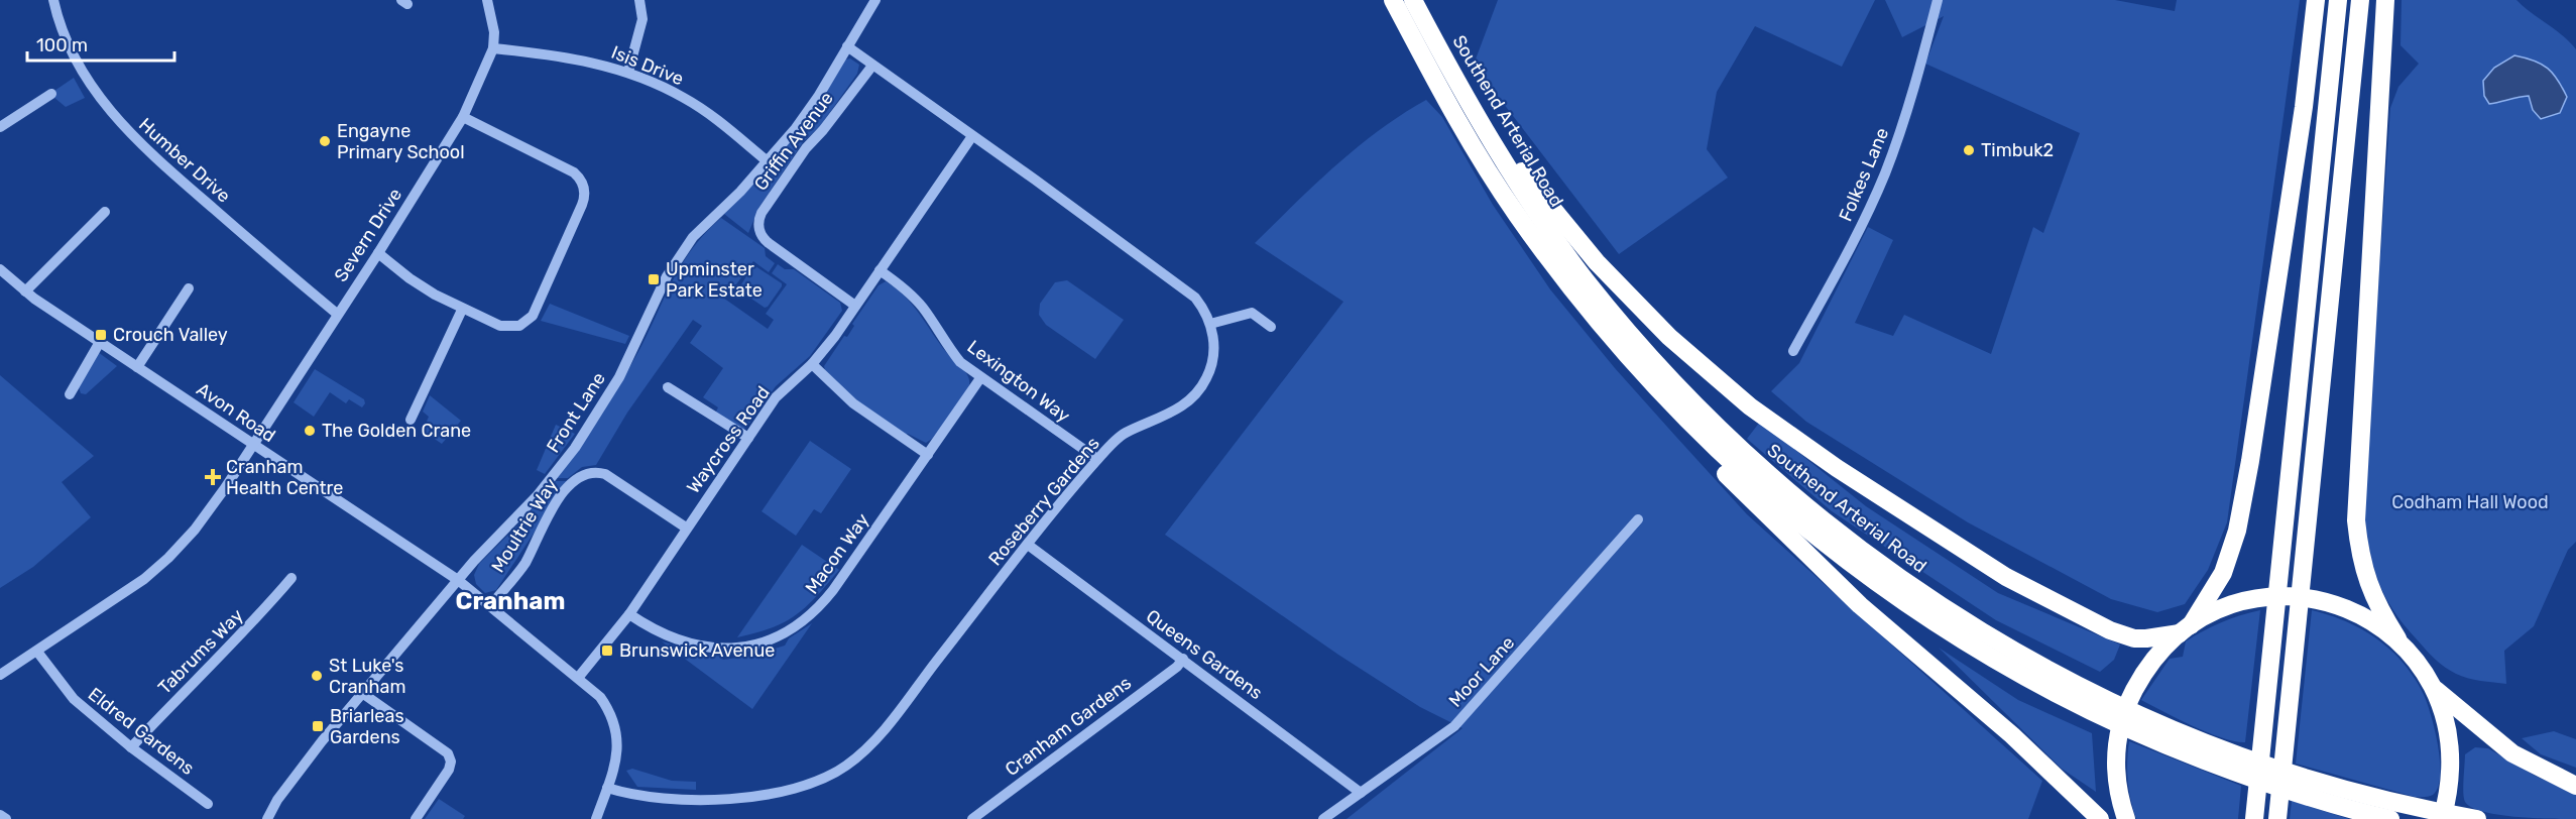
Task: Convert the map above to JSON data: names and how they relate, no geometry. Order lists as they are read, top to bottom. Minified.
{"streets":{"highway":["Southend Arterial Road"],"street":["Isis Drive","Griffin Avenue","Humber Drive","Folkes Lane","Severn Drive","Lexington Way","Avon Road","Front Lane","Waycross Road","Roseberry Gardens","Moultrie Way","Macon Way","Tabrums Way","Queens Gardens","Moor Lane","Cranham Gardens","Eldred Gardens"]},"crossings":[["Isis Drive","Severn Drive"],["Isis Drive","Front Lane"],["Griffin Avenue","Waycross Road"],["Griffin Avenue","Roseberry Gardens"],["Humber Drive","Severn Drive"],["Severn Drive","Avon Road"],["Severn Drive","Eldred Gardens"],["Lexington Way","Waycross Road"],["Lexington Way","Roseberry Gardens"],["Lexington Way","Macon Way"],["Avon Road","Front Lane"],["Front Lane","Roseberry Gardens"],["Waycross Road","Roseberry Gardens"],["Waycross Road","Moultrie Way"],["Waycross Road","Macon Way"],["Roseberry Gardens","Queens Gardens"],["Tabrums Way","Eldred Gardens"],["Queens Gardens","Moor Lane"],["Queens Gardens","Cranham Gardens"]],"districts":["Cranham"],"parks":["Codham Hall Wood"],"places":{"other":["Engayne Primary School","Timbuk2","The Golden Crane","St Luke's Cranham"],"transit":["Upminster Park Estate","Crouch Valley","Brunswick Avenue","Briarleas Gardens"],"health":["Cranham Health Centre"]},"scale_bar":"100 m"}
